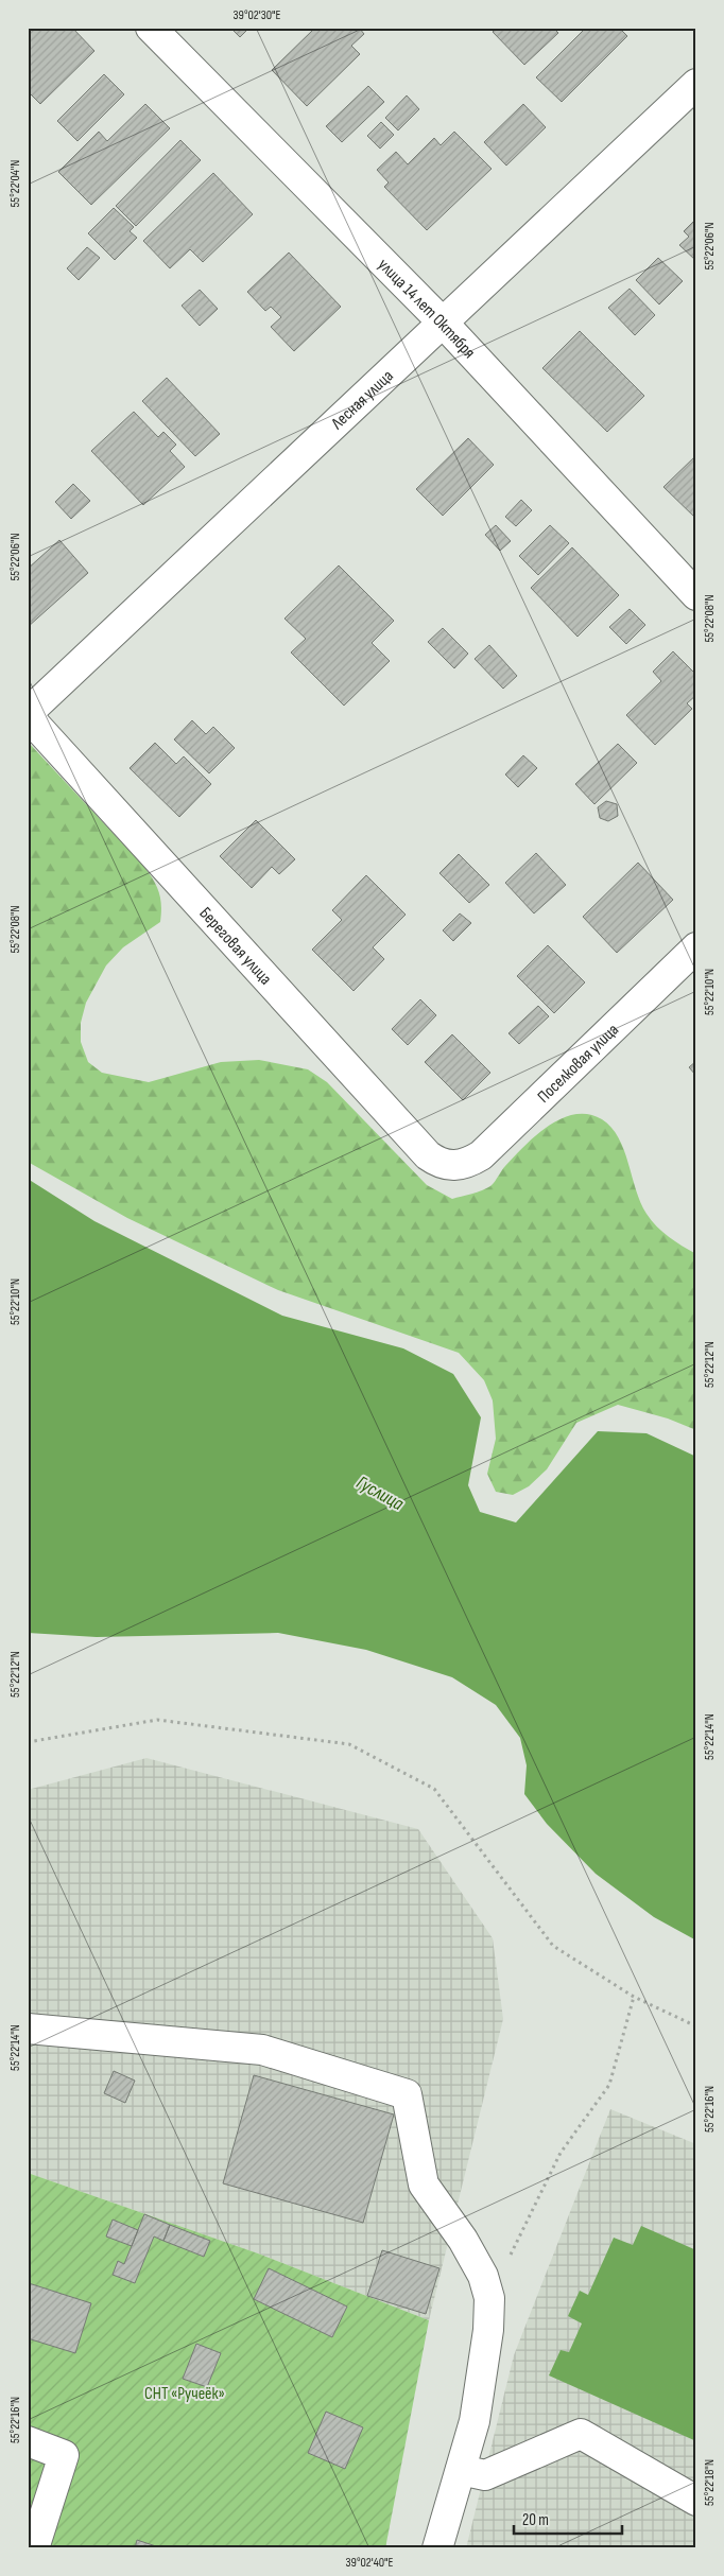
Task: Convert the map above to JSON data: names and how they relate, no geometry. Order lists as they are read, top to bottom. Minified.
{"streets":{"street":["улица 14 лет Октября","Лесная улица","Береговая улица","Поселковая улица"]},"crossings":[["улица 14 лет Октября","Лесная улица"],["Лесная улица","Береговая улица"],["Береговая улица","Поселковая улица"]],"water":["Гуслица"],"parks":["СНТ «Ручеёк»"],"scale_bar":"20 m","coordinates":["39°02'30\"E","55°22'04\"N","55°22'06\"N","55°22'08\"N","55°22'10\"N","55°22'12\"N","55°22'14\"N","55°22'16\"N","55°22'18\"N","39°02'40\"E"]}
